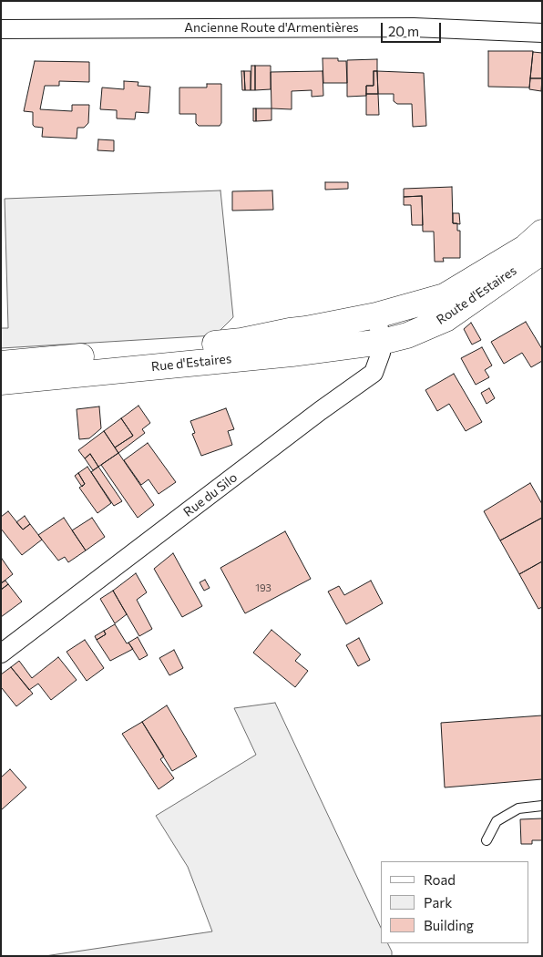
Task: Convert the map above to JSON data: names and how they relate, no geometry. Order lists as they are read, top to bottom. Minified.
{"streets":{"main road":["Route d'Estaires","Rue d'Estaires"],"street":["Ancienne Route d'Armentières","Rue du Silo"]},"crossings":[["Route d'Estaires","Rue d'Estaires"],["Route d'Estaires","Rue du Silo"],["Rue d'Estaires","Rue du Silo"]],"house_numbers":["193"],"legend":["Road","Park","Building"],"scale_bar":"20 m"}
